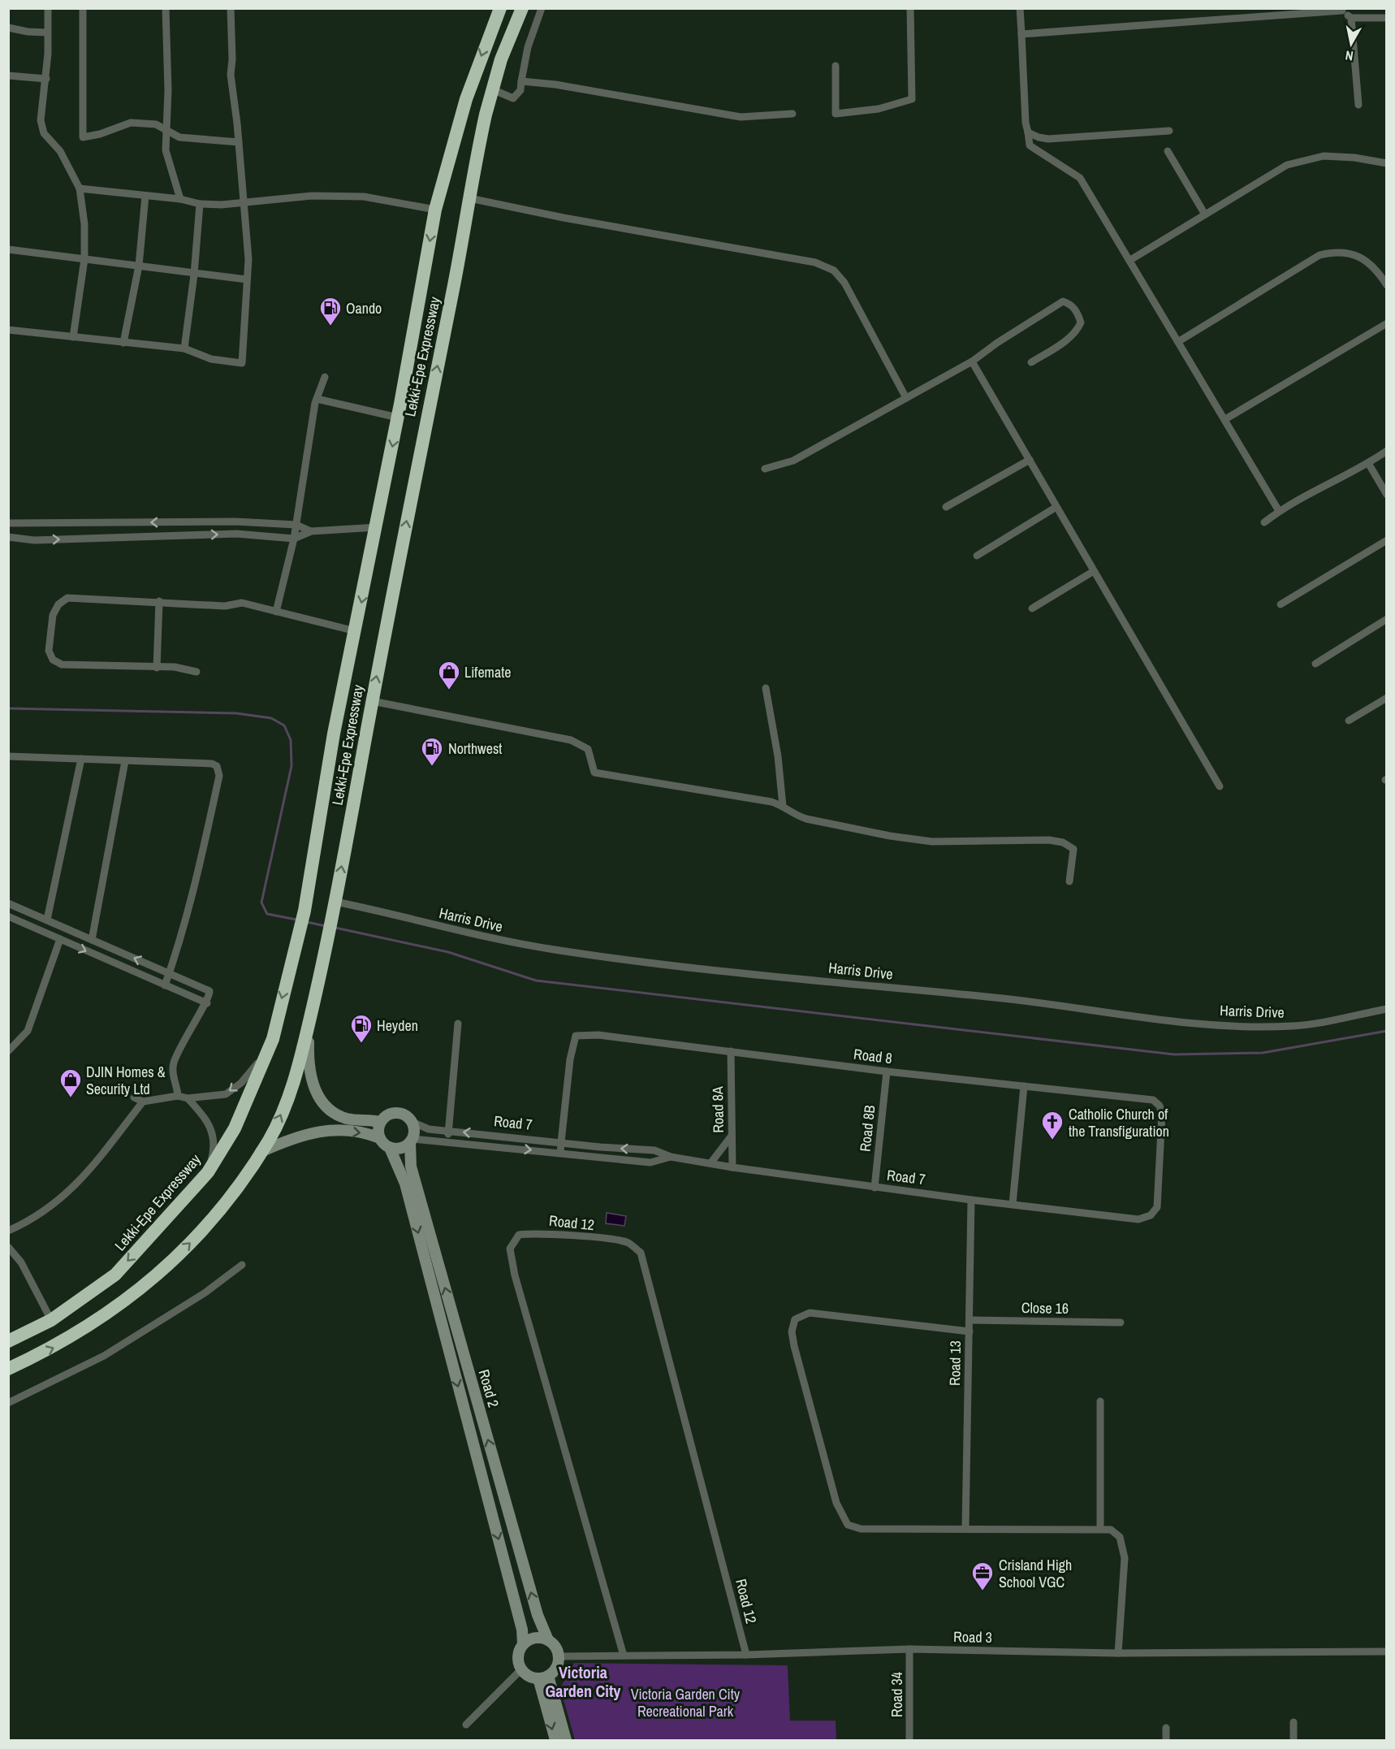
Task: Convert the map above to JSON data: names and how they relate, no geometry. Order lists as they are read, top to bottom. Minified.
{"streets":{"highway":["Lekki-Epe Expressway"],"street":["Harris Drive","Road 8","Road 8A","Road 7","Road 8B","Road 12","Close 16","Road 13","Road 2","Road 3","Road 34"]},"crossings":[["Lekki-Epe Expressway","Harris Drive"],["Road 8","Road 8A"],["Road 8","Road 7"],["Road 8","Road 8B"],["Road 8A","Road 7"],["Road 7","Road 8B"],["Road 7","Road 13"],["Road 7","Road 2"],["Road 12","Road 3"],["Close 16","Road 13"],["Road 2","Road 3"],["Road 3","Road 34"]],"districts":["Victoria Garden City"],"parks":["Victoria Garden City Recreational Park"],"places":{"fuel station":["Oando","Northwest","Heyden"],"shop":["Lifemate","DJIN Homes & Security Ltd"],"church":["Catholic Church of the Transfiguration"],"office":["Crisland High School VGC"]},"north":"bottom"}
